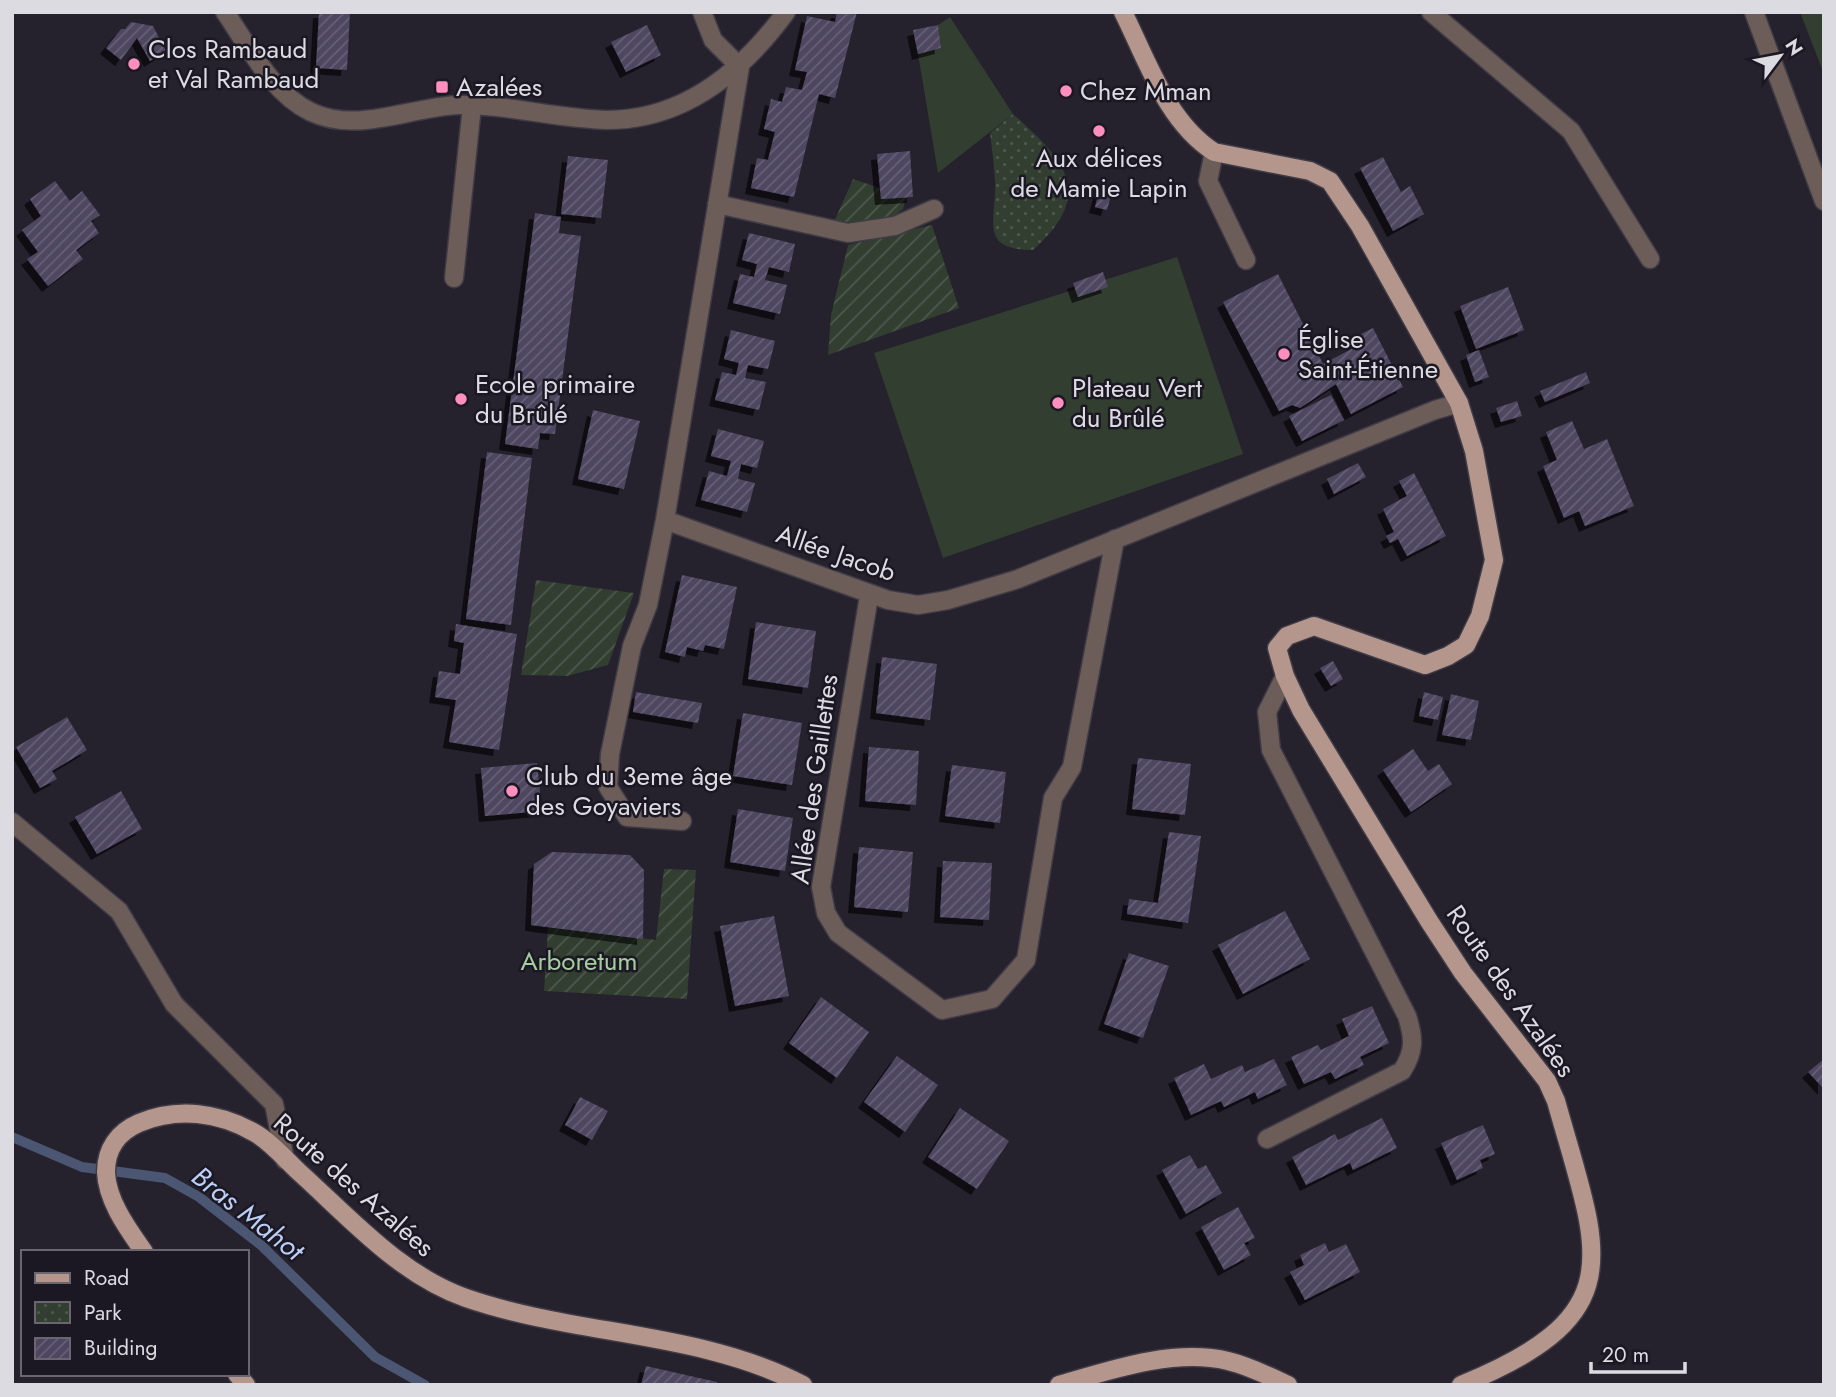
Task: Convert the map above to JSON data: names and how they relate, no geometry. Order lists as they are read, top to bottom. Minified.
{"streets":{"main road":["Route des Azalées"],"street":["Allée Jacob","Allée des Gaillettes"]},"crossings":[["Allée Jacob","Allée des Gaillettes"],["Allée Jacob","Route des Azalées"]],"water":["Bras Mahot"],"parks":["Arboretum"],"places":{"other":["Clos Rambaud et Val Rambaud","Chez Mman","Aux délices de Mamie Lapin","Église Saint-Étienne","Ecole primaire du Brûlé","Plateau Vert du Brûlé","Club du 3eme âge des Goyaviers"],"transit":["Azalées"]},"legend":["Road","Park","Building"],"scale_bar":"20 m","north":"top right"}
